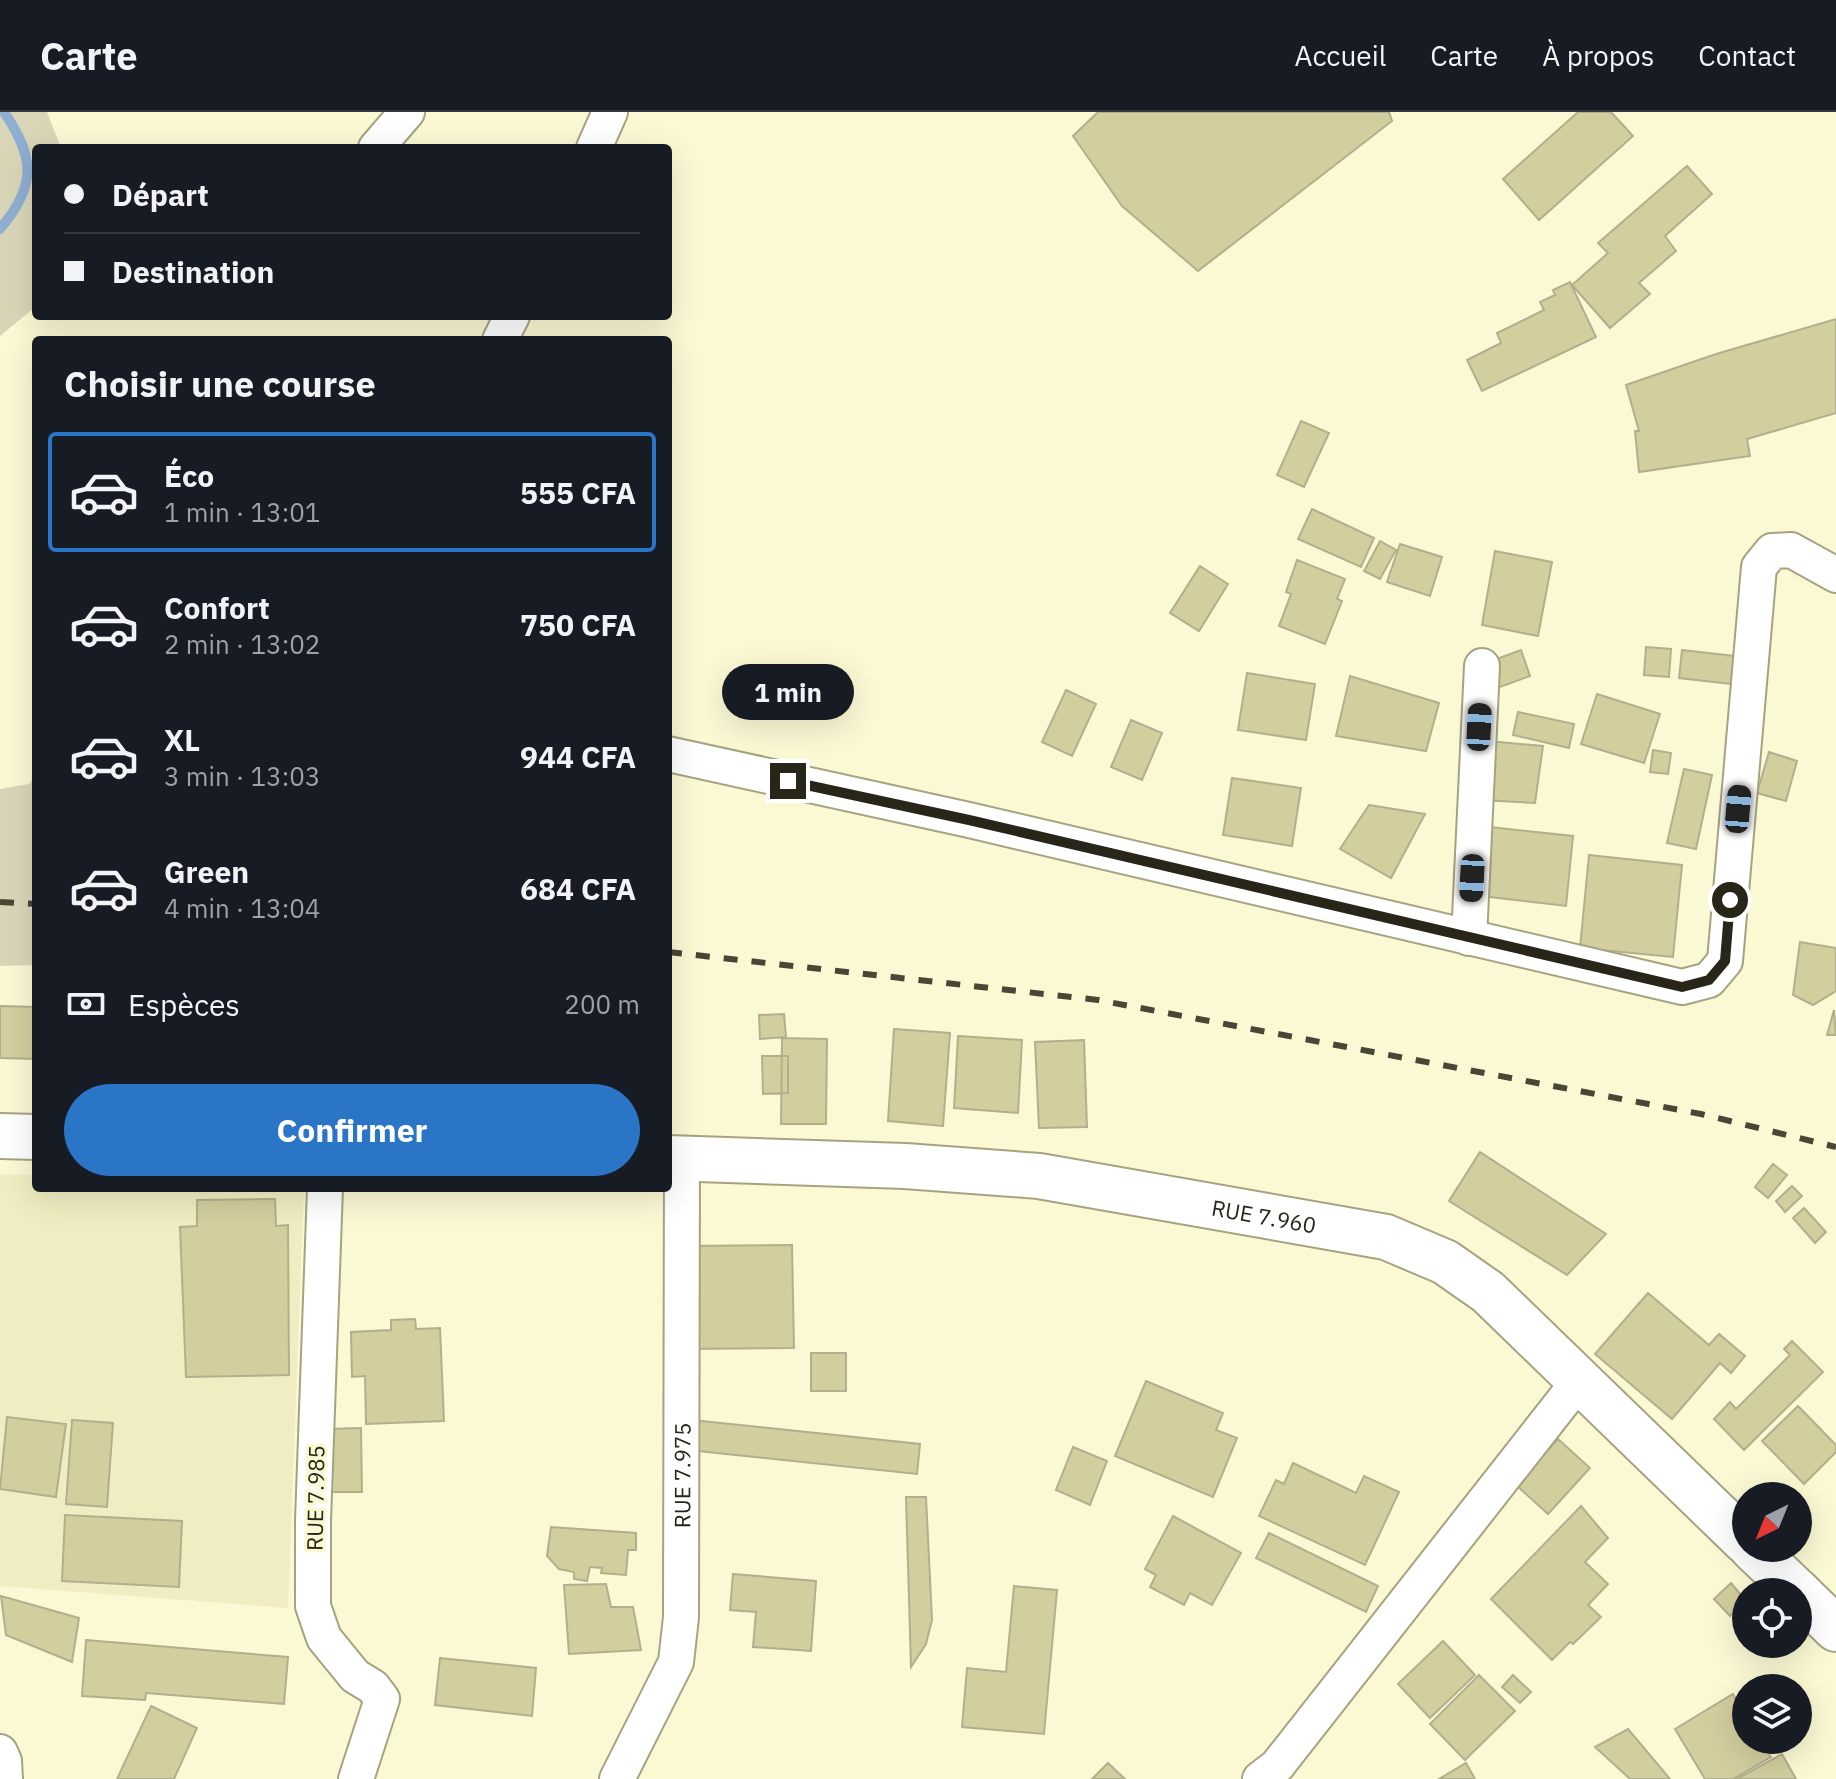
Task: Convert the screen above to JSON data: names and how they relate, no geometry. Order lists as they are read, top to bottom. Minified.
{"streets":{"street":["RUE 7.960","RUE 7.975","RUE 7.985"]},"crossings":[["RUE 7.960","RUE 7.975"]],"north":"bottom left","page":{"header":"Carte","nav":["Accueil","Carte","À propos","Contact"],"banner":["Départ","Destination"],"heading":"Choisir une course","list":[{"name":"Éco","note":"1 min · 13:01","value":"555 CFA"},{"name":"Confort","note":"2 min · 13:02","value":"750 CFA"},{"name":"XL","note":"3 min · 13:03","value":"944 CFA"},{"name":"Green","note":"4 min · 13:04","value":"684 CFA"}],"bubble":"1 min","pay":["Espèces","200 m"],"buttons":"Confirmer"}}
